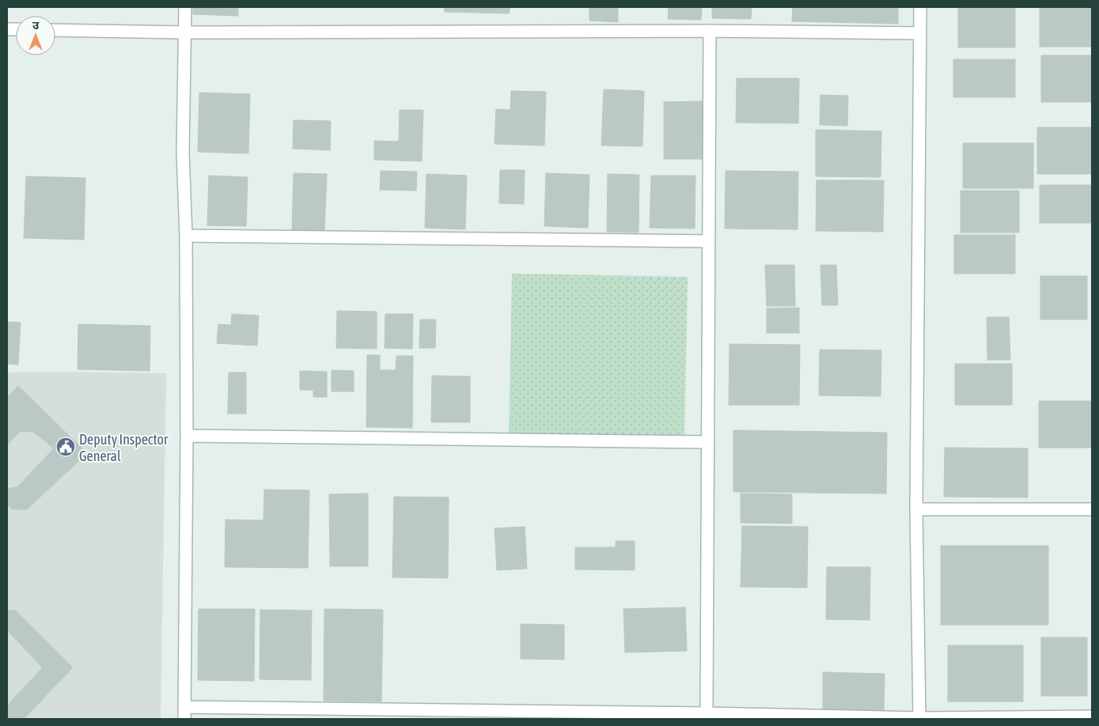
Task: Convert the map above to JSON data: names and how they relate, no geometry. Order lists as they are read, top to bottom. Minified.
{"places":{"public building":["Deputy Inspector General"]},"north":"top"}
